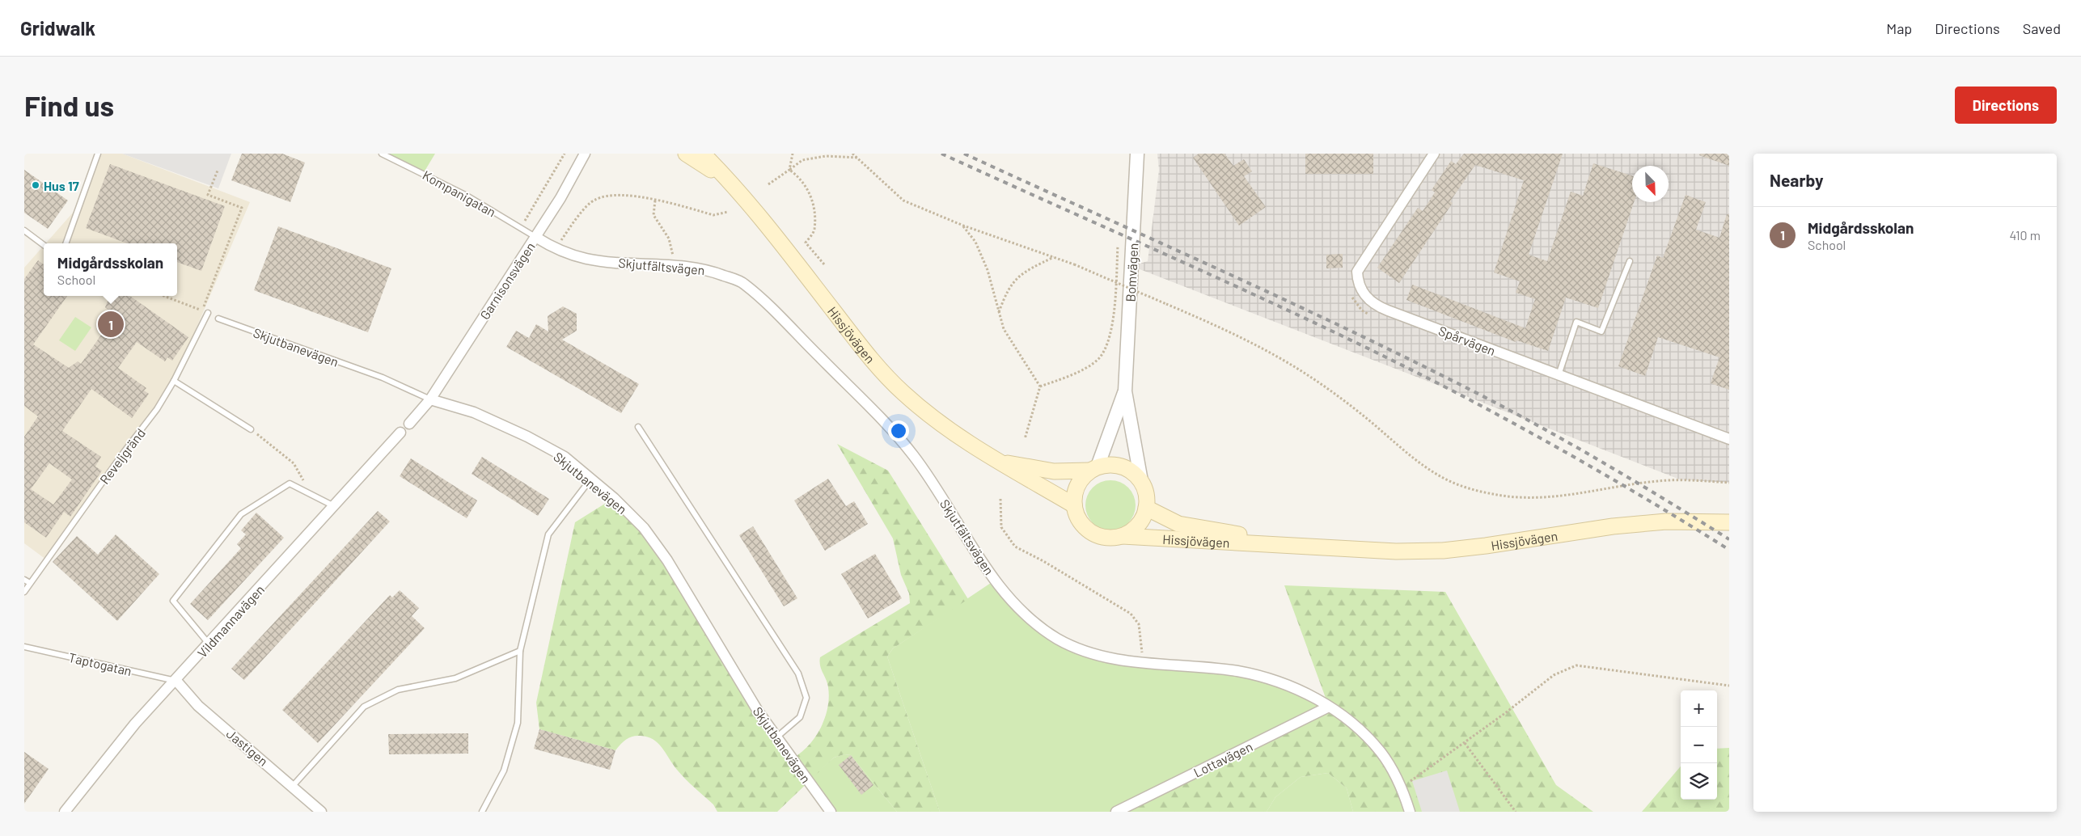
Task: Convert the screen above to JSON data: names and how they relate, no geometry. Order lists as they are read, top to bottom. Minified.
{"streets":{"main road":["Hissjövägen"],"street":["Skjutfältsvägen","Bomvägen","Garnisonsvägen","Spårvägen","Skjutbanevägen","Vildmannavägen","Jastigen","Lottavägen"],"lane":["Kompanigatan","Reveljgränd","Taptogatan"]},"crossings":[["Kompanigatan","Skjutfältsvägen"],["Kompanigatan","Garnisonsvägen"],["Skjutfältsvägen","Garnisonsvägen"],["Skjutfältsvägen","Lottavägen"],["Bomvägen","Hissjövägen"],["Garnisonsvägen","Skjutbanevägen"],["Vildmannavägen","Taptogatan"],["Vildmannavägen","Jastigen"],["Taptogatan","Jastigen"]],"places":["Hus 17"],"north":"bottom right","page":{"header":"Gridwalk","nav":["Map","Directions","Saved"],"buttons":"Directions","title":"Find us","heading":"Nearby","list":[{"mark":"1","name":"Midgårdsskolan","note":"School","value":"410 m"}],"popup":["Midgårdsskolan","School"],"pins":"1","map_buttons":["+","−"]}}
